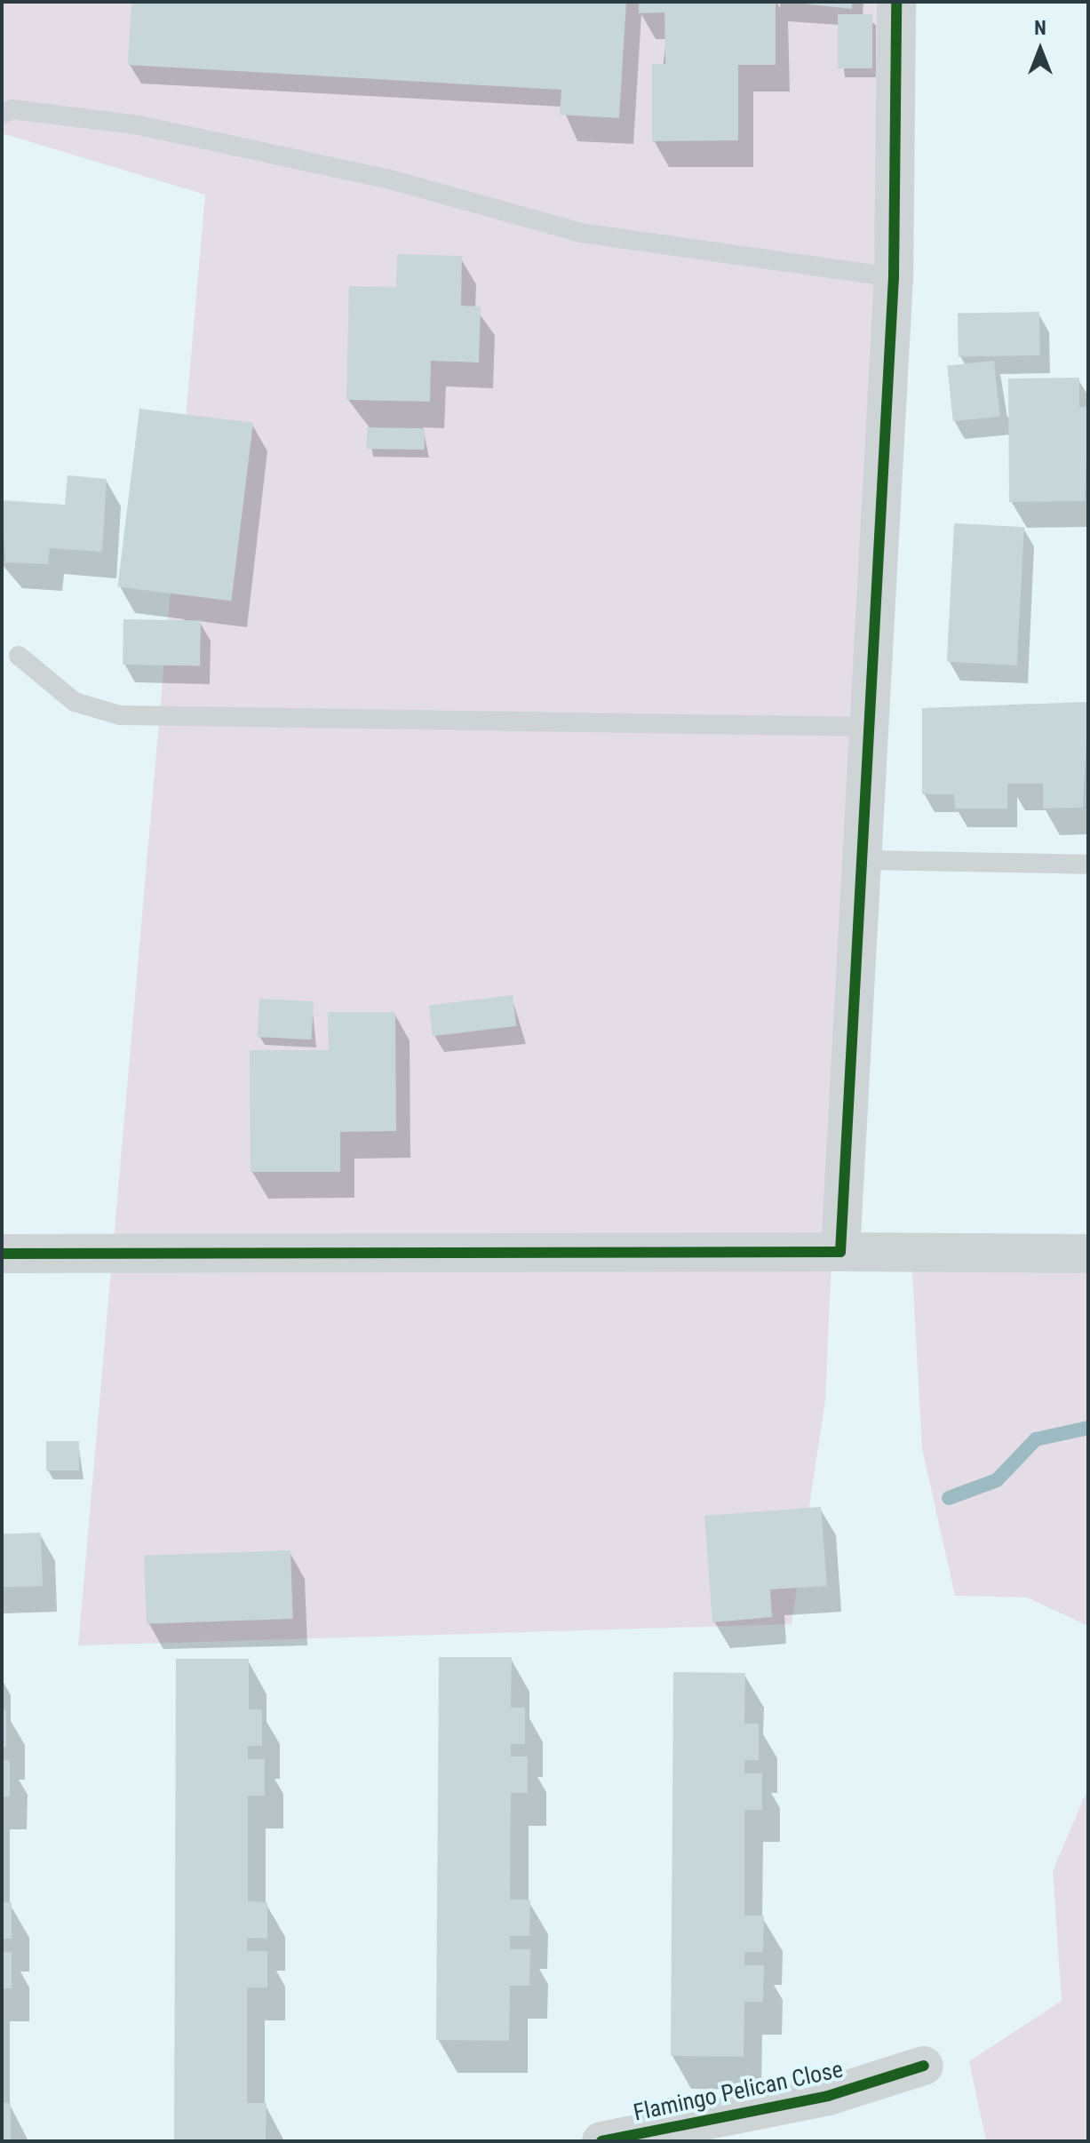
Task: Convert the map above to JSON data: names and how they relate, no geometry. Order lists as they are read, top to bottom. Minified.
{"streets":{"street":["Flamingo Pelican Close"]},"north":"top"}
